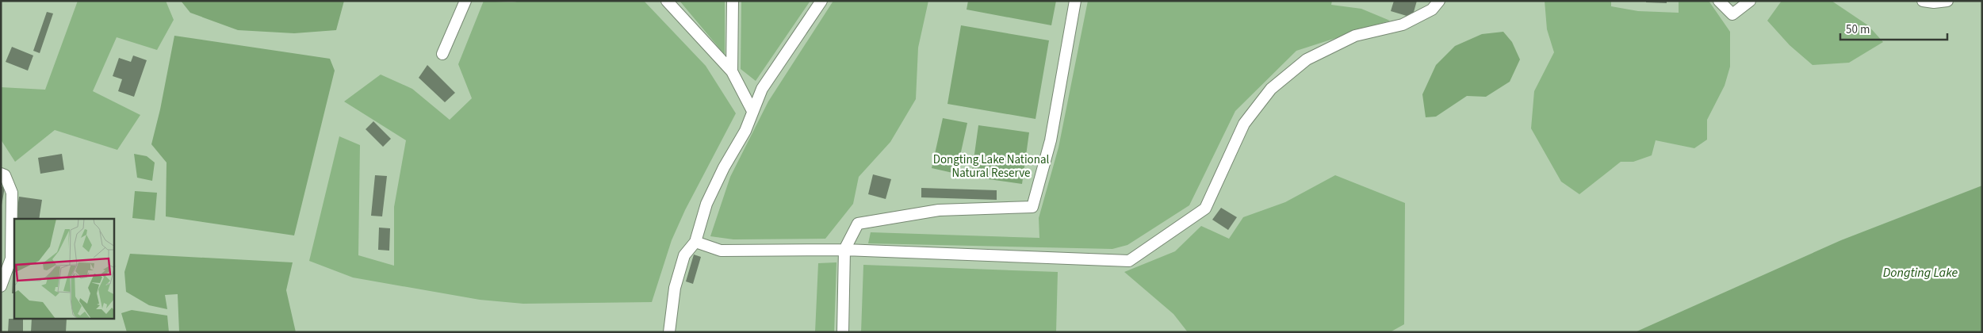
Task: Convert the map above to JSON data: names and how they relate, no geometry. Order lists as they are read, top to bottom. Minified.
{"water":["Dongting Lake"],"parks":["Dongting Lake National Natural Reserve"],"scale_bar":"50 m"}
